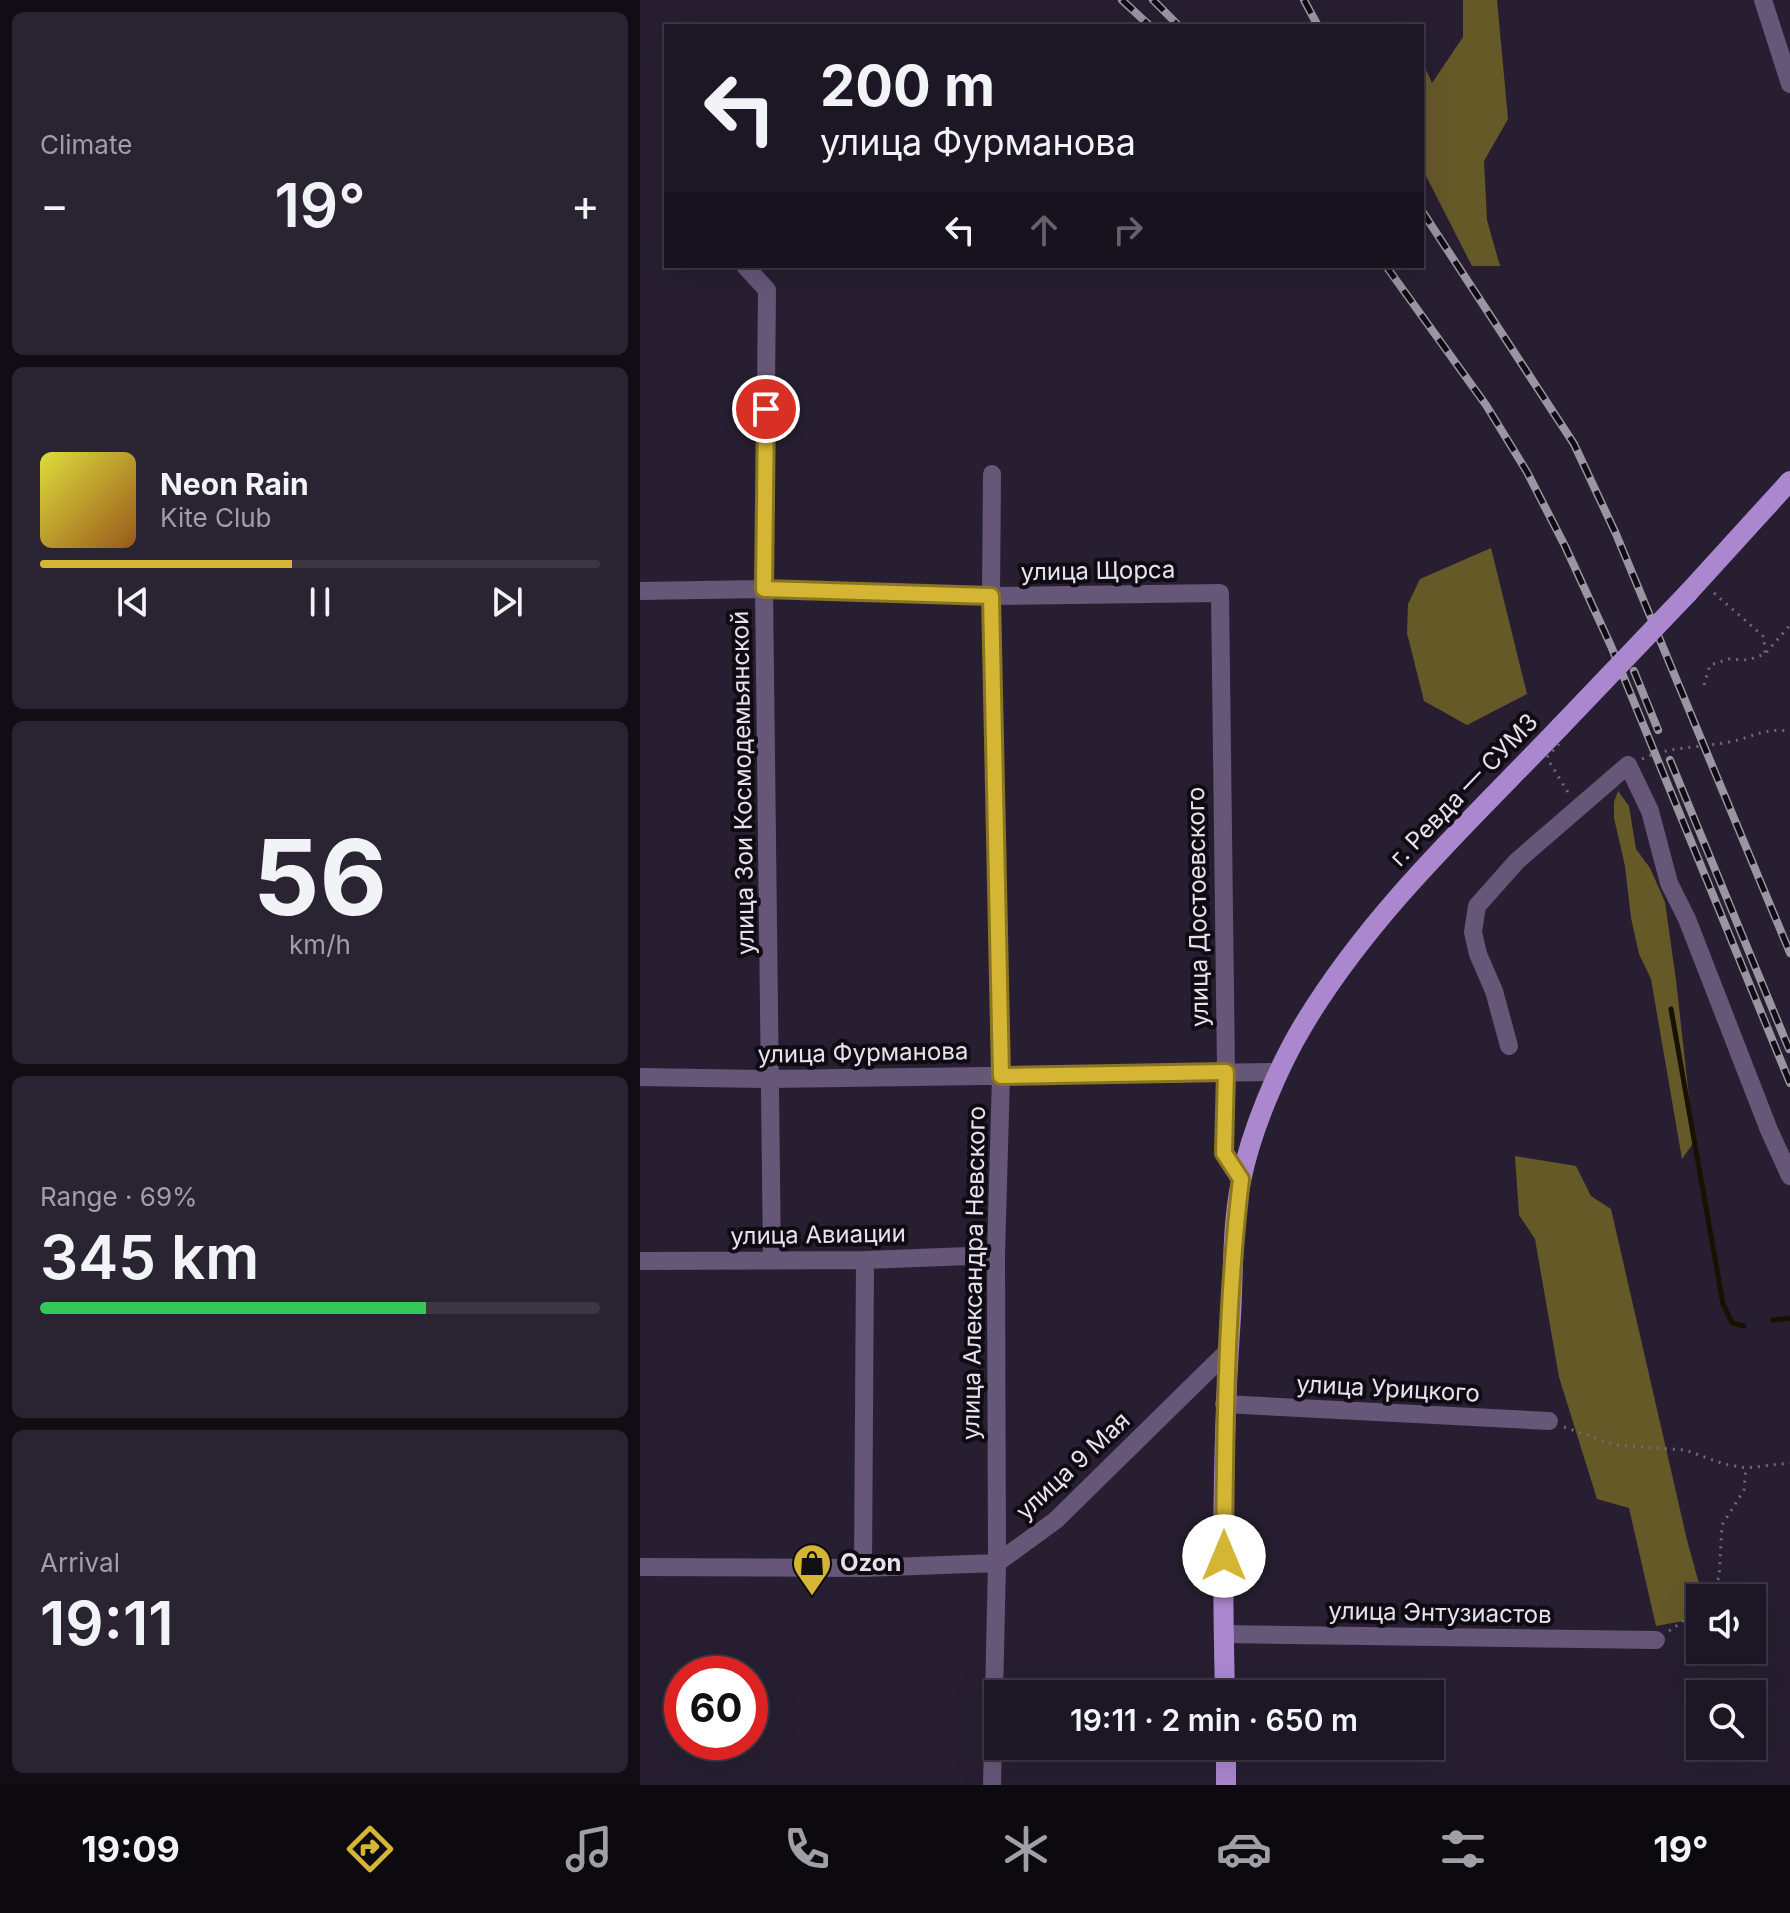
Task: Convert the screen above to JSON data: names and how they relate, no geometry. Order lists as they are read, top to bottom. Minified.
{"streets":{"main road":["г. Ревда — СУМЗ"],"street":["улица Щорса","улица Зои Космодемьянской","улица Достоевского","улица Фурманова","улица Авиации","улица Александра Невского","улица Урицкого","улица 9 Мая","улица Энтузиастов"]},"crossings":[["улица Щорса","улица Зои Космодемьянской"],["улица Щорса","улица Достоевского"],["улица Щорса","улица Александра Невского"],["улица Зои Космодемьянской","улица Фурманова"],["улица Зои Космодемьянской","улица Авиации"],["г. Ревда — СУМЗ","улица Достоевского"],["г. Ревда — СУМЗ","улица Фурманова"],["улица Достоевского","улица Фурманова"],["улица Фурманова","улица Александра Невского"],["улица Авиации","улица Александра Невского"],["улица Александра Невского","улица 9 Мая"]],"places":{"shop":["Ozon"]},"page":{"tile":["Climate",["56","km/h"],["Range · 69%","345 km"],["Arrival","19:11"]],"turn":["200 m","улица Фурманова"],"heat":["−","19°","+"],"song":["Neon Rain","Kite Club"],"limit":"60","trip":"19:11 · 2 min · 650 m","tabs":["19:09","19°"]}}
